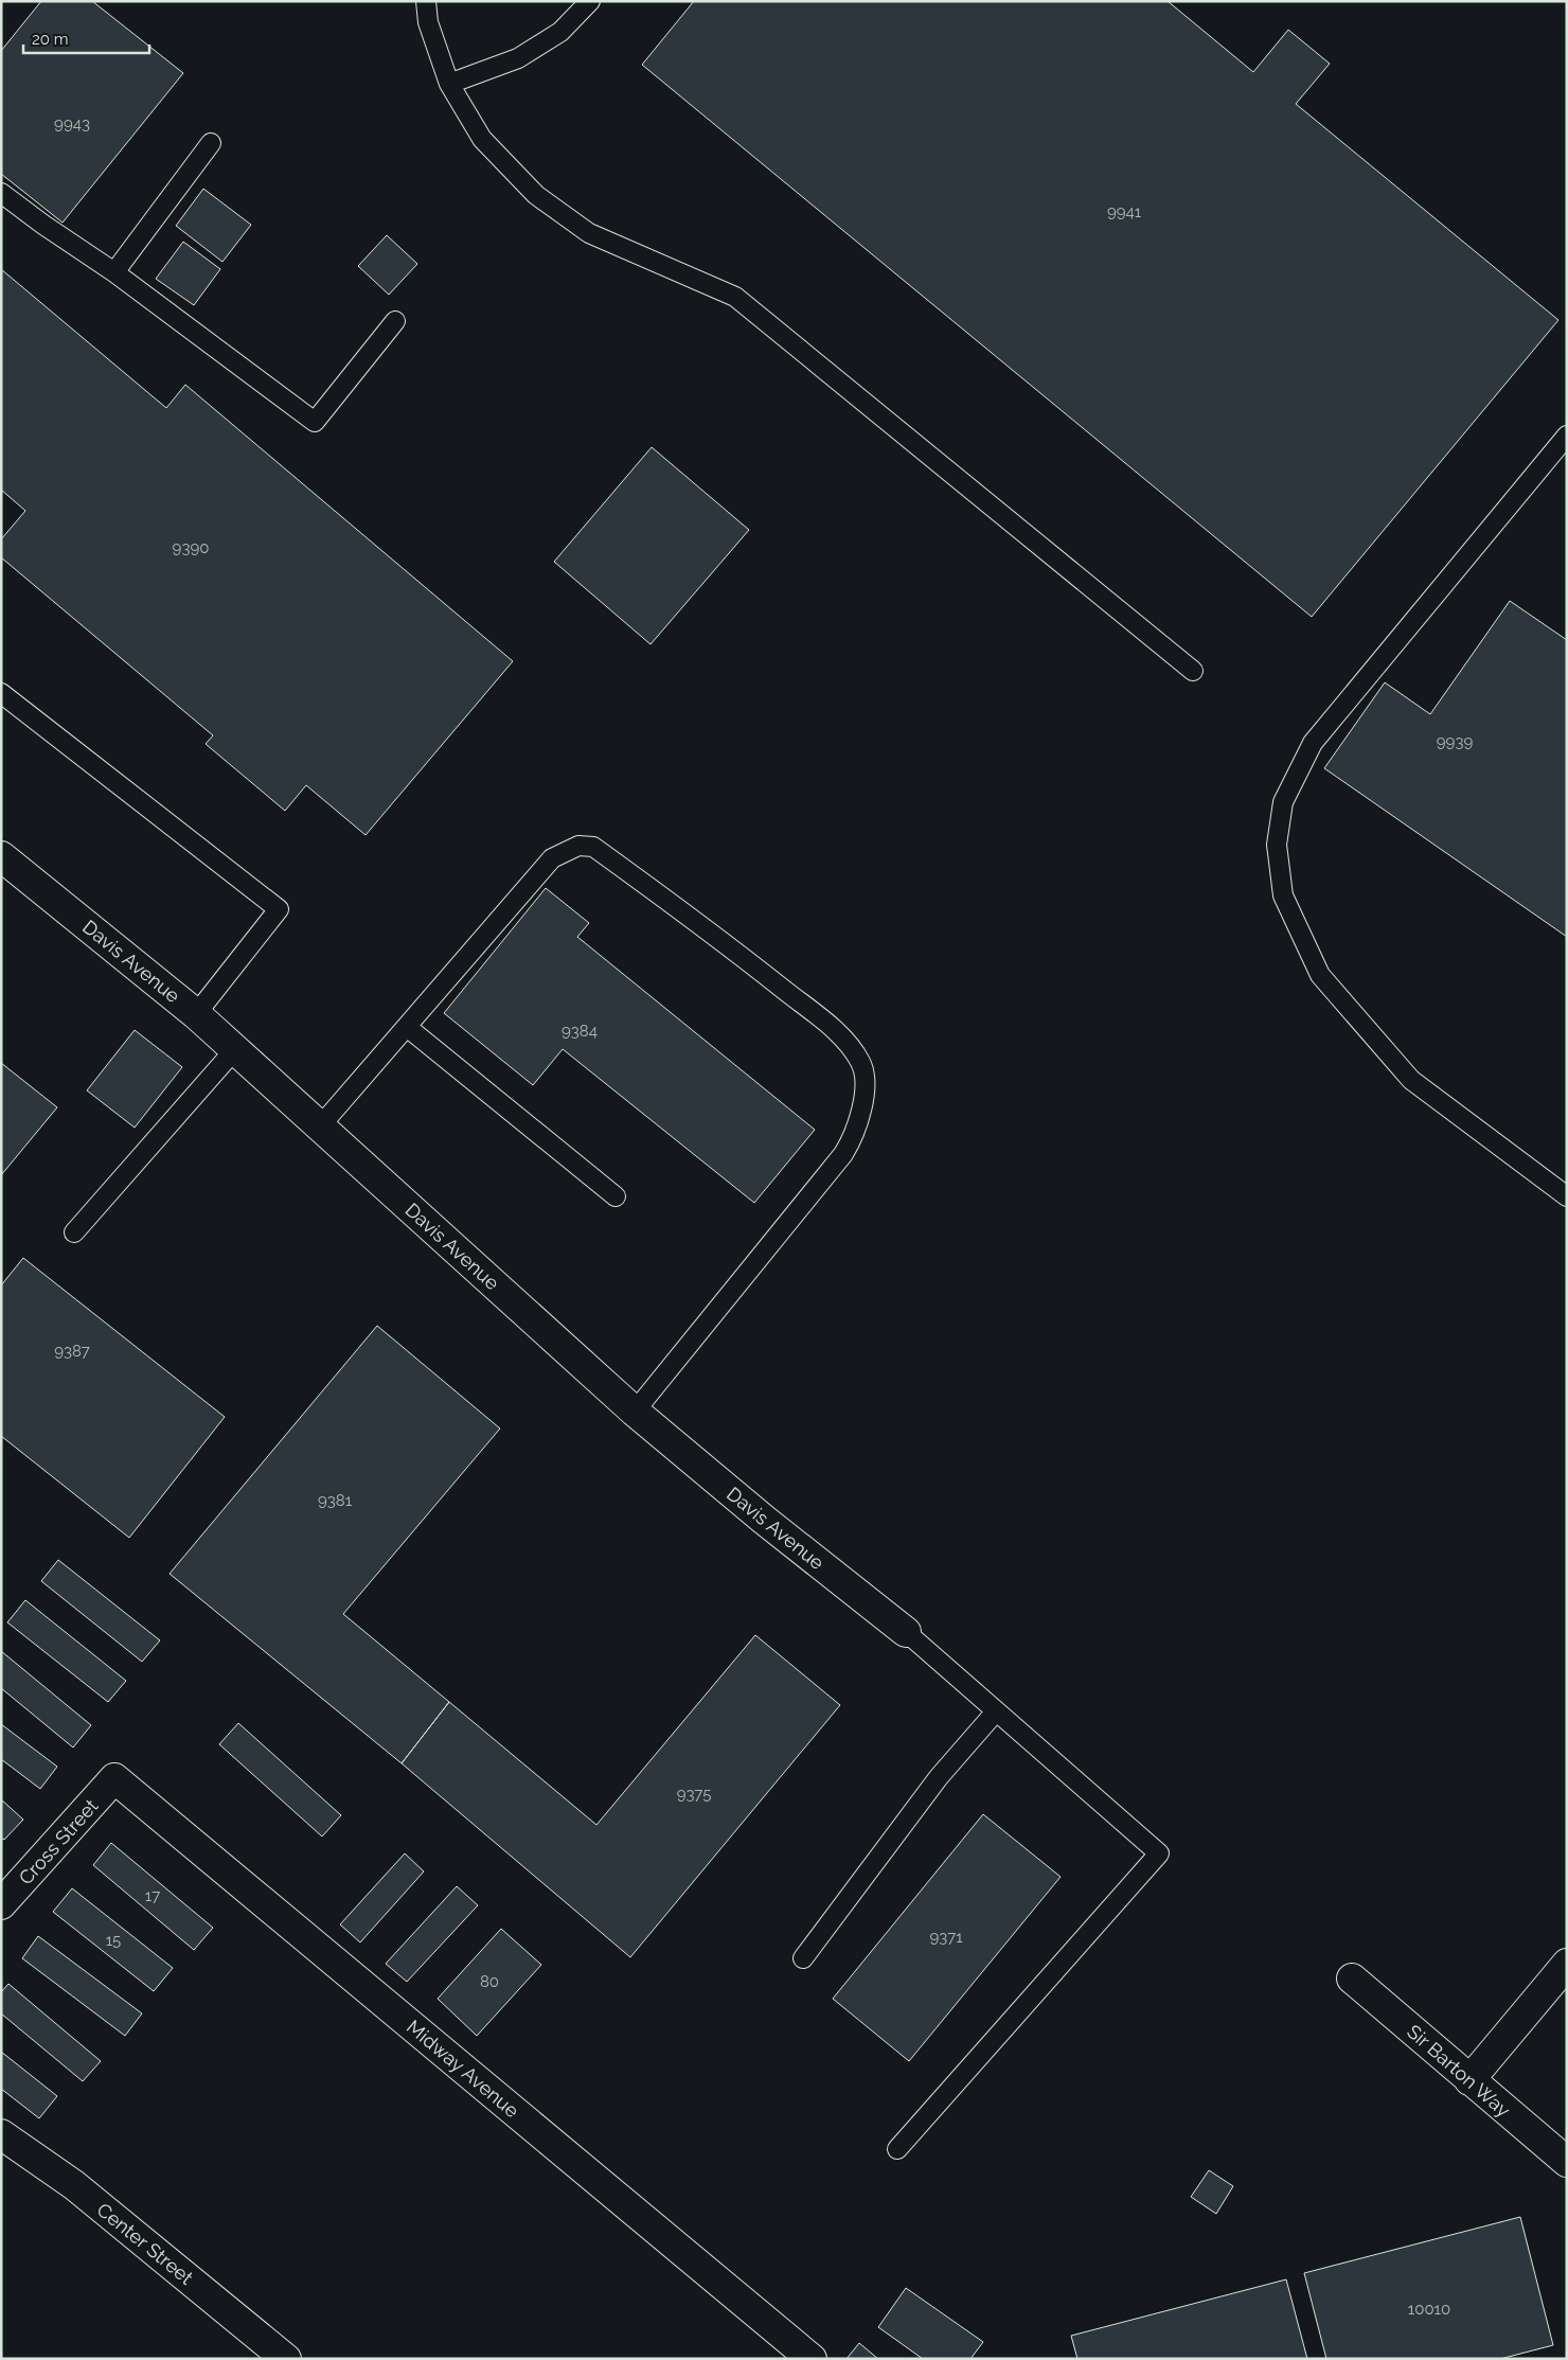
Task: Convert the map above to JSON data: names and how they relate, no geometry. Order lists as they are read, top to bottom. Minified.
{"streets":{"street":["Davis Avenue","Cross Street","Midway Avenue","Sir Barton Way","Center Street"]},"crossings":[["Cross Street","Midway Avenue"]],"house_numbers":["9943","9941","9390","9939","9384","9387","9381","9375","17","9371","15","80","10010"],"scale_bar":"20 m"}
